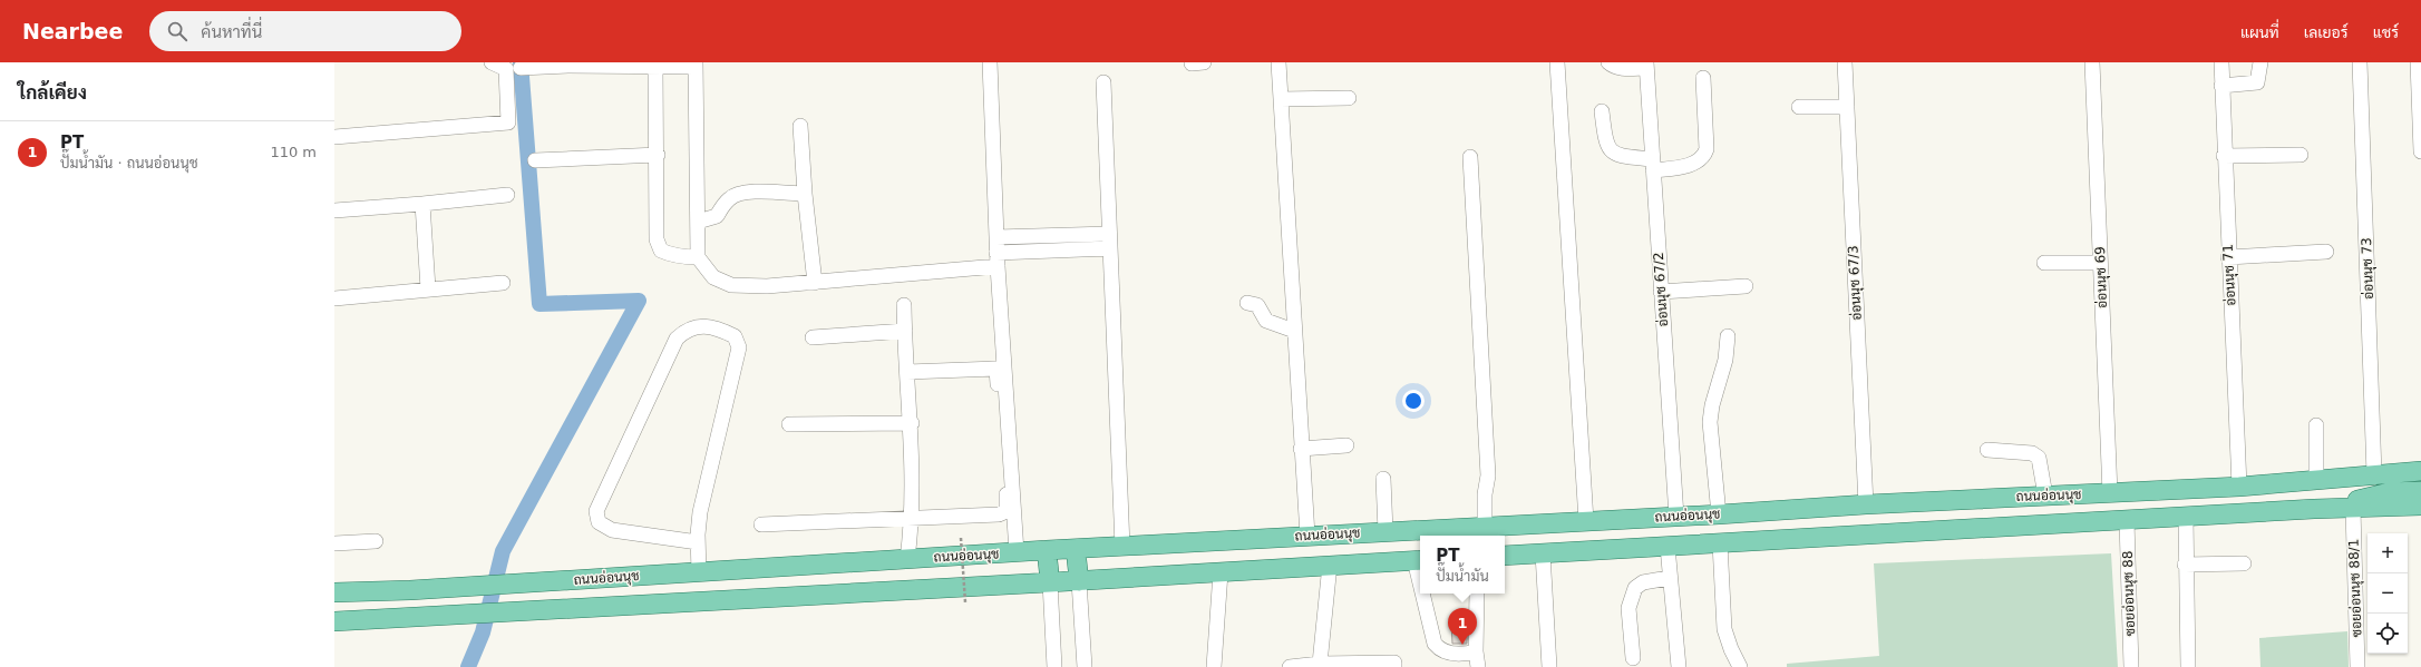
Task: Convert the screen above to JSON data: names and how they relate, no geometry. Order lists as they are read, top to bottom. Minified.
{"streets":{"main road":["ถนนอ่อนนุช"],"street":["อ่อนนุช 73","อ่อนนุช 71","อ่อนนุช 69","อ่อนนุช 67/3","อ่อนนุช 67/2","ซอยอ่อนนุช 88/1","ซอยอ่อนนุช 88"]},"crossings":[["อ่อนนุช 73","ถนนอ่อนนุช"],["อ่อนนุช 71","ถนนอ่อนนุช"],["อ่อนนุช 69","ถนนอ่อนนุช"],["อ่อนนุช 67/3","ถนนอ่อนนุช"],["อ่อนนุช 67/2","ถนนอ่อนนุช"],["ถนนอ่อนนุช","ซอยอ่อนนุช 88/1"],["ถนนอ่อนนุช","ซอยอ่อนนุช 88"]],"page":{"header":"Nearbee","search":"ค้นหาที่นี่","nav":["แผนที่","เลเยอร์","แชร์"],"heading":"ใกล้เคียง","list":[{"mark":"1","name":"PT","note":"ปั๊มน้ำมัน · ถนนอ่อนนุช","value":"110 m"}],"map_buttons":["+","−"],"popup":["PT","ปั๊มน้ำมัน"],"pins":"1"}}
